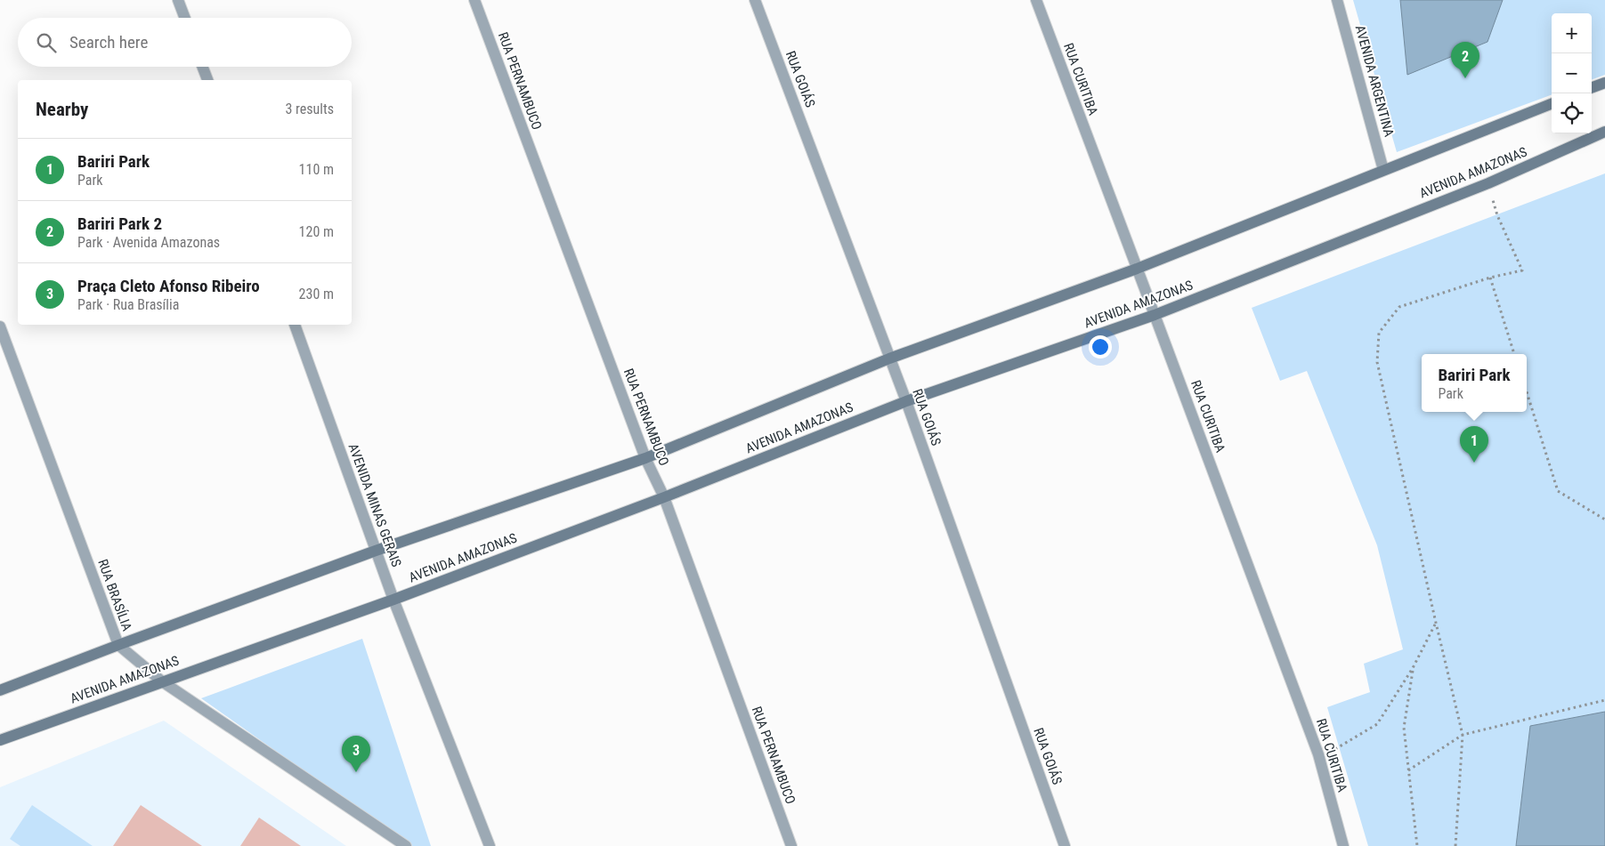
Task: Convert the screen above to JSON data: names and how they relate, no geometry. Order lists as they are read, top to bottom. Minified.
{"streets":{"street":["RUA GOIÁS","RUA CURITIBA","RUA PERNAMBUCO","AVENIDA ARGENTINA","AVENIDA AMAZONAS","AVENIDA MINAS GERAIS","RUA BRASÍLIA"]},"crossings":[["RUA GOIÁS","AVENIDA AMAZONAS"],["RUA CURITIBA","AVENIDA AMAZONAS"],["RUA PERNAMBUCO","AVENIDA AMAZONAS"],["AVENIDA AMAZONAS","AVENIDA MINAS GERAIS"],["AVENIDA AMAZONAS","RUA BRASÍLIA"]],"page":{"map_buttons":["+","−"],"search":"Search here","pins":["2","1","3"],"heading":["Nearby","3 results"],"list":[{"mark":"1","name":"Bariri Park","note":"Park","value":"110 m"},{"mark":"2","name":"Bariri Park 2","note":"Park · Avenida Amazonas","value":"120 m"},{"mark":"3","name":"Praça Cleto Afonso Ribeiro","note":"Park · Rua Brasília","value":"230 m"}],"popup":["Bariri Park","Park"]}}
